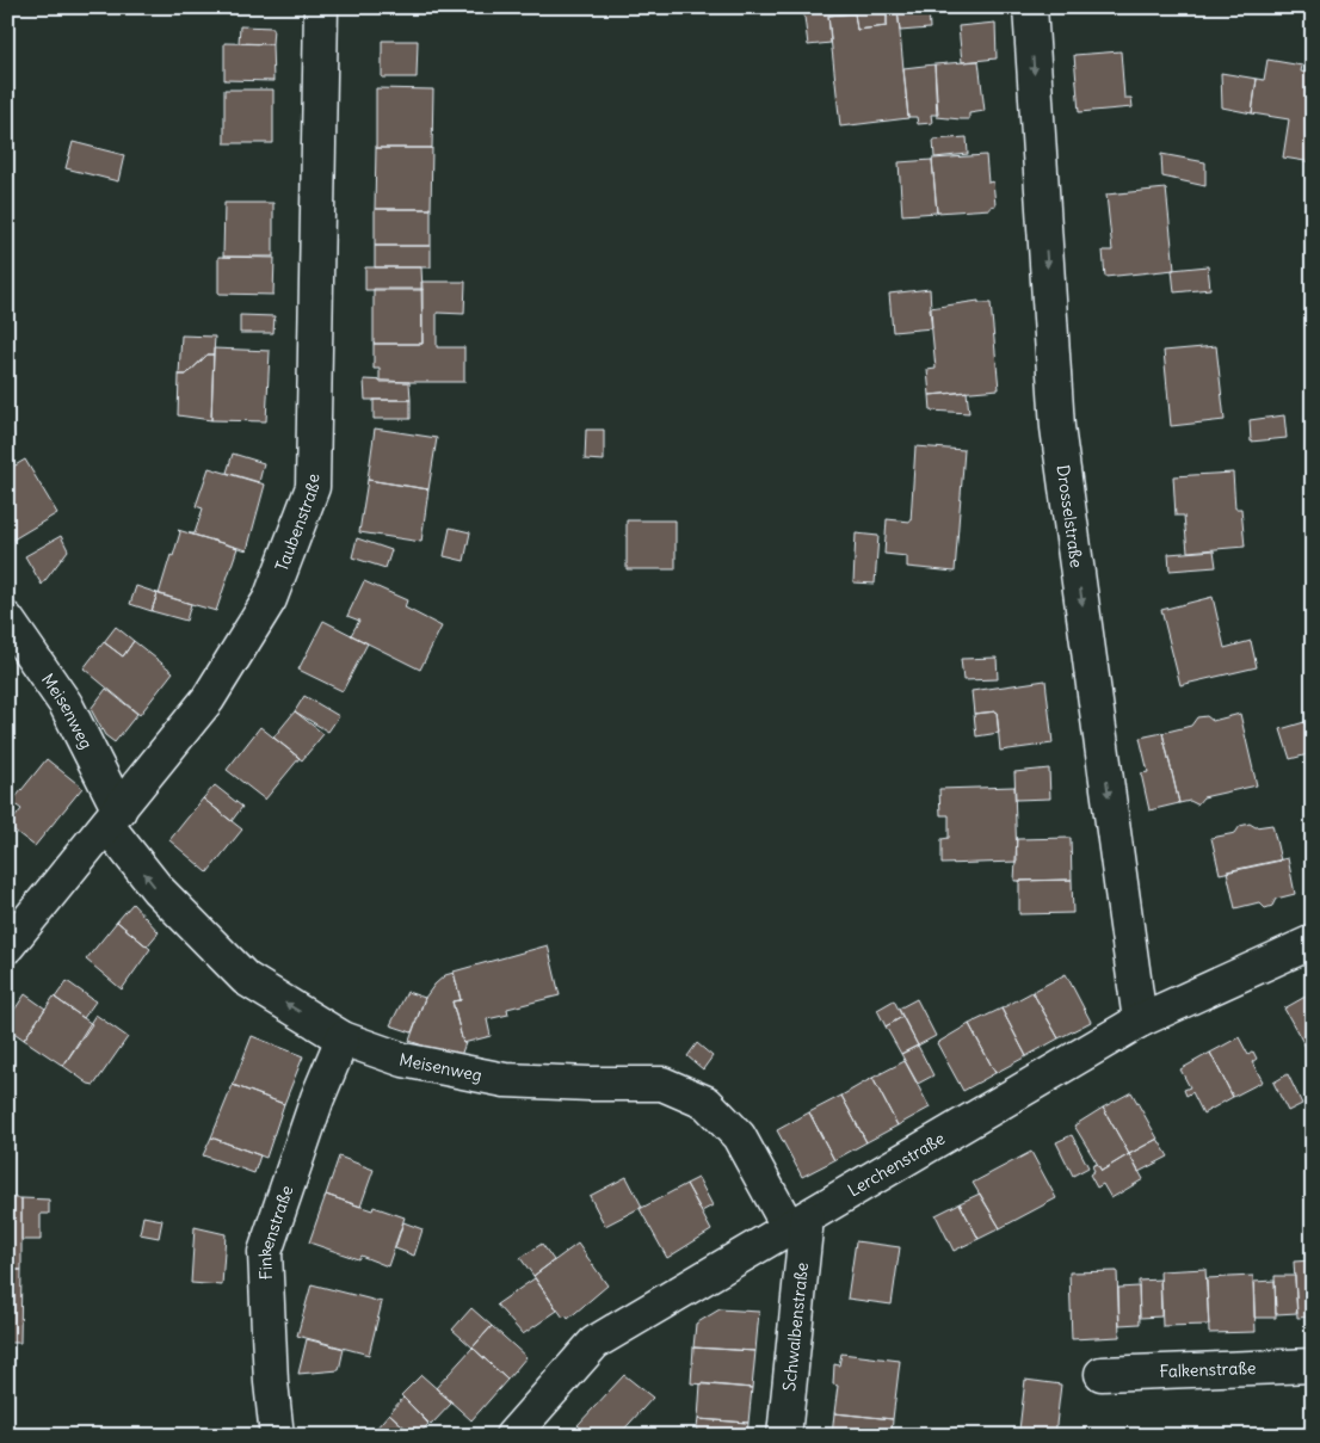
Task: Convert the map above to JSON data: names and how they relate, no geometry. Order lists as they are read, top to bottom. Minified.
{"streets":{"street":["Drosselstraße","Taubenstraße","Meisenweg","Lerchenstraße","Finkenstraße","Schwalbenstraße","Falkenstraße"]},"crossings":[["Drosselstraße","Lerchenstraße"],["Taubenstraße","Meisenweg"],["Meisenweg","Lerchenstraße"],["Meisenweg","Finkenstraße"],["Meisenweg","Schwalbenstraße"],["Lerchenstraße","Schwalbenstraße"]],"one_way":["Drosselstraße"]}
